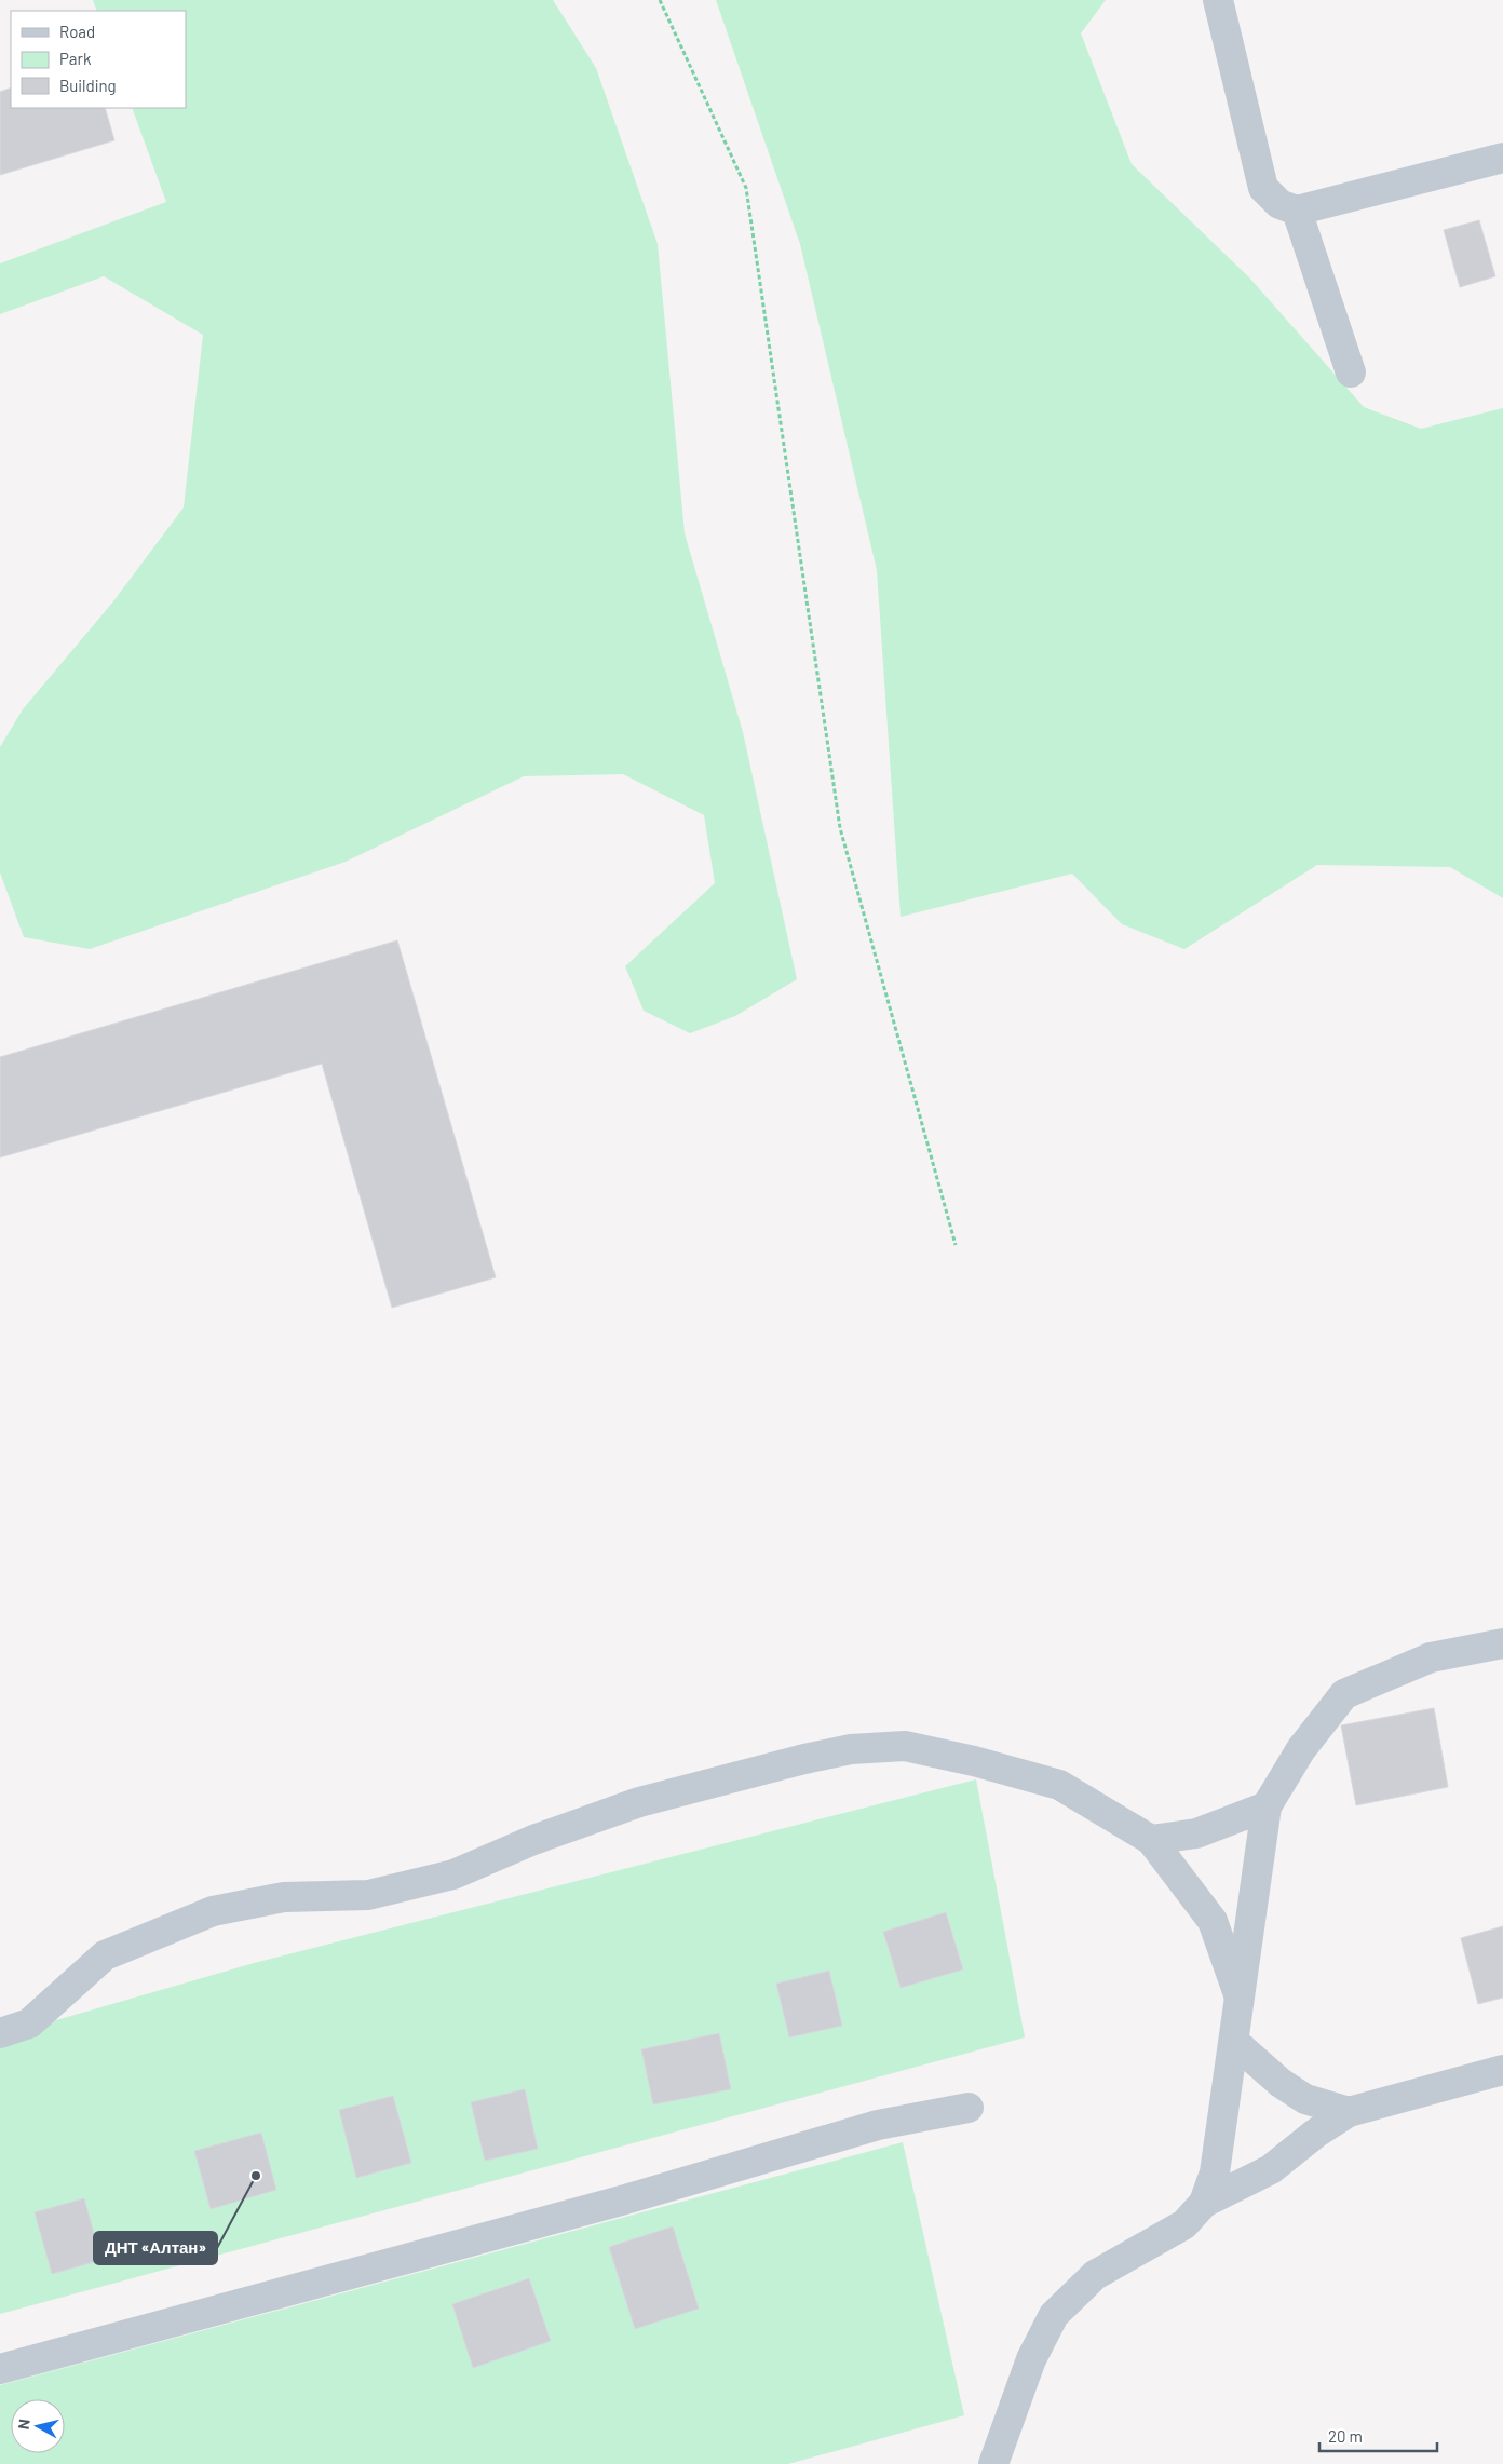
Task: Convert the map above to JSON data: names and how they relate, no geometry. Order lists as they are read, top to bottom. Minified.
{"places":["ДНТ «Алтан»"],"legend":["Road","Park","Building"],"scale_bar":"20 m","north":"left"}
